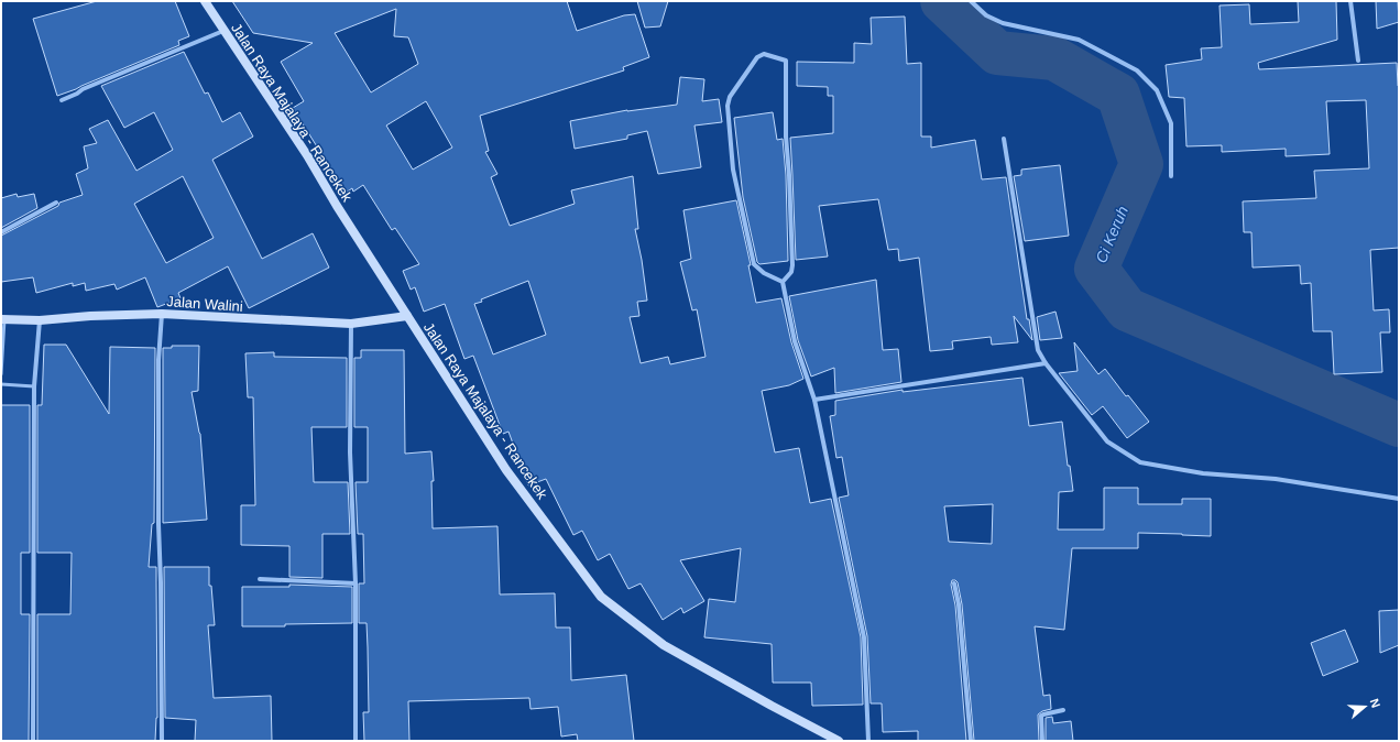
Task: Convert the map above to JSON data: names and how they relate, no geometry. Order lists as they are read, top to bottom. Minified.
{"streets":{"main road":["Jalan Raya Majalaya - Rancekek","Jalan Walini"]},"crossings":[["Jalan Raya Majalaya - Rancekek","Jalan Walini"]],"water":["Ci Keruh"],"north":"right"}
